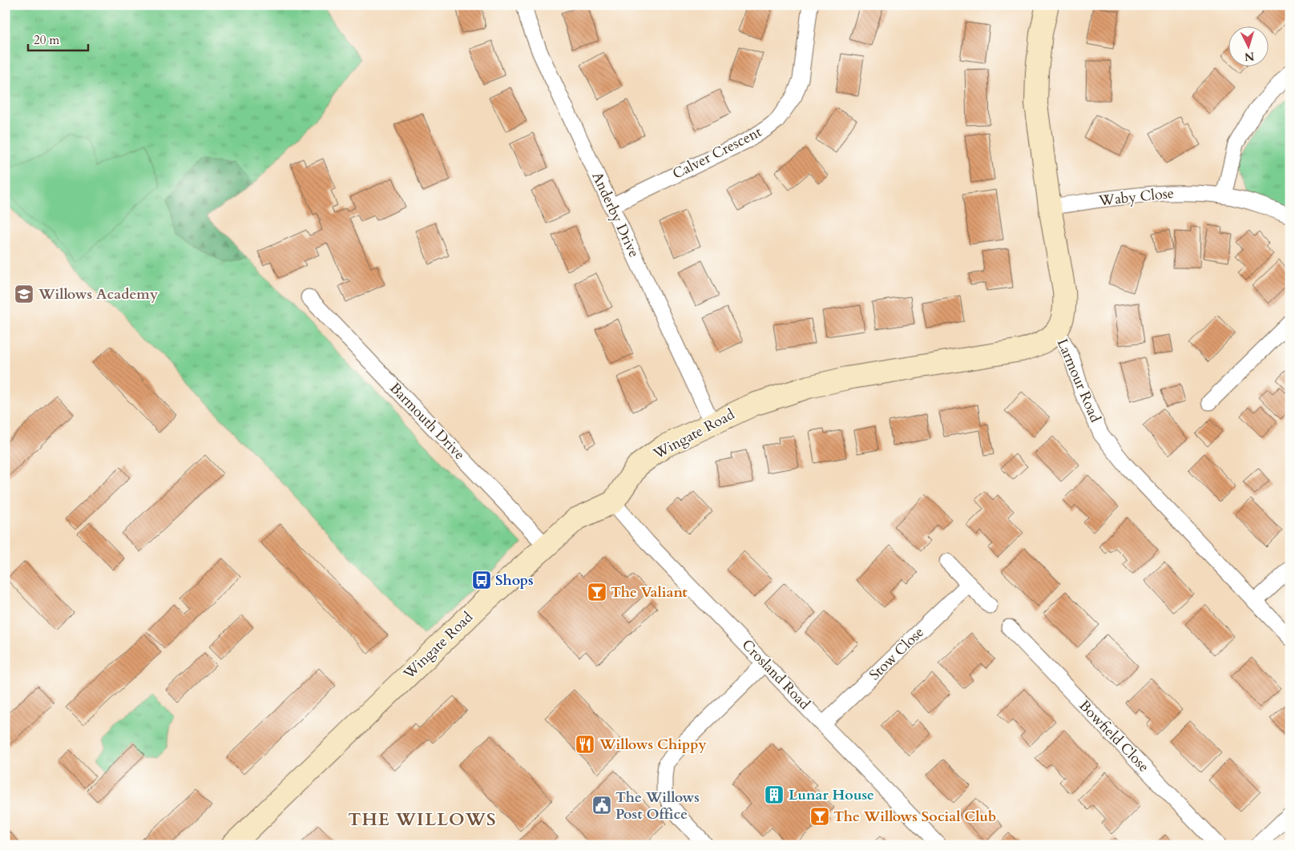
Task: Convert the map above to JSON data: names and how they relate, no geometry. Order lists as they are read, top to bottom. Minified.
{"streets":{"street":["Calver Crescent","Waby Close","Anderby Drive","Larmour Road","Barmouth Drive","Wingate Road","Stow Close","Crosland Road","Bowfield Close"]},"crossings":[["Calver Crescent","Anderby Drive"],["Waby Close","Larmour Road"],["Anderby Drive","Wingate Road"],["Larmour Road","Wingate Road"],["Barmouth Drive","Wingate Road"],["Wingate Road","Crosland Road"],["Stow Close","Crosland Road"]],"districts":["THE WILLOWS"],"places":{"school or university":["Willows Academy"],"bus stop":["Shops"],"bar":["The Valiant","The Willows Social Club"],"restaurant":["Willows Chippy"],"building":["Lunar House"],"public building":["The Willows Post Office"]},"scale_bar":"20 m","north":"bottom"}
